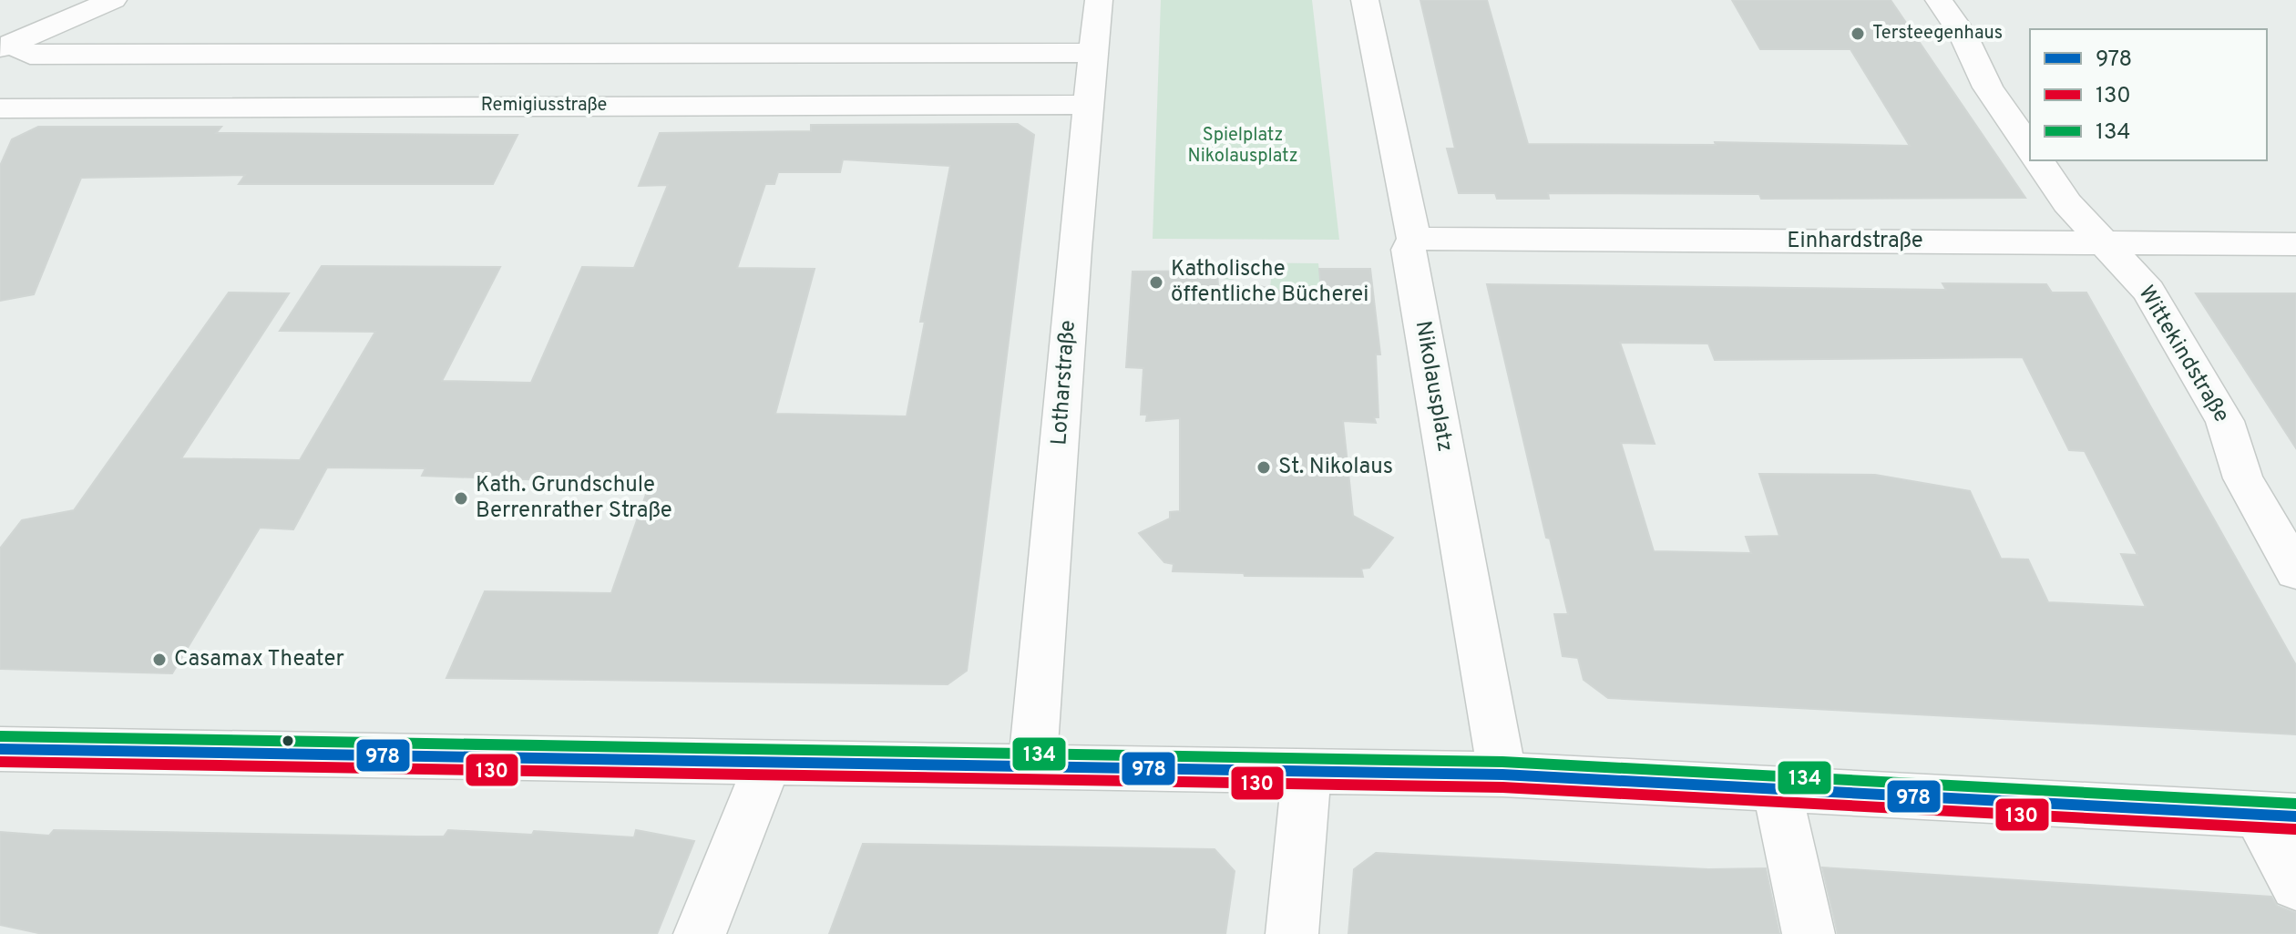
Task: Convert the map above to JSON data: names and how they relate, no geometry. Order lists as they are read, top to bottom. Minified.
{"streets":{"street":["Remigiusstraße","Einhardstraße","Wittekindstraße","Lotharstraße","Nikolausplatz"]},"crossings":[["Remigiusstraße","Lotharstraße"],["Einhardstraße","Wittekindstraße"],["Einhardstraße","Nikolausplatz"]],"parks":["Spielplatz Nikolausplatz"],"places":["Tersteegenhaus","Katholische öffentliche Bücherei","St. Nikolaus","Kath. Grundschule Berrenrather Straße","Casamax Theater"],"lines":["transit line 134","transit line 978","transit line 130"],"legend":["978","130","134"]}
